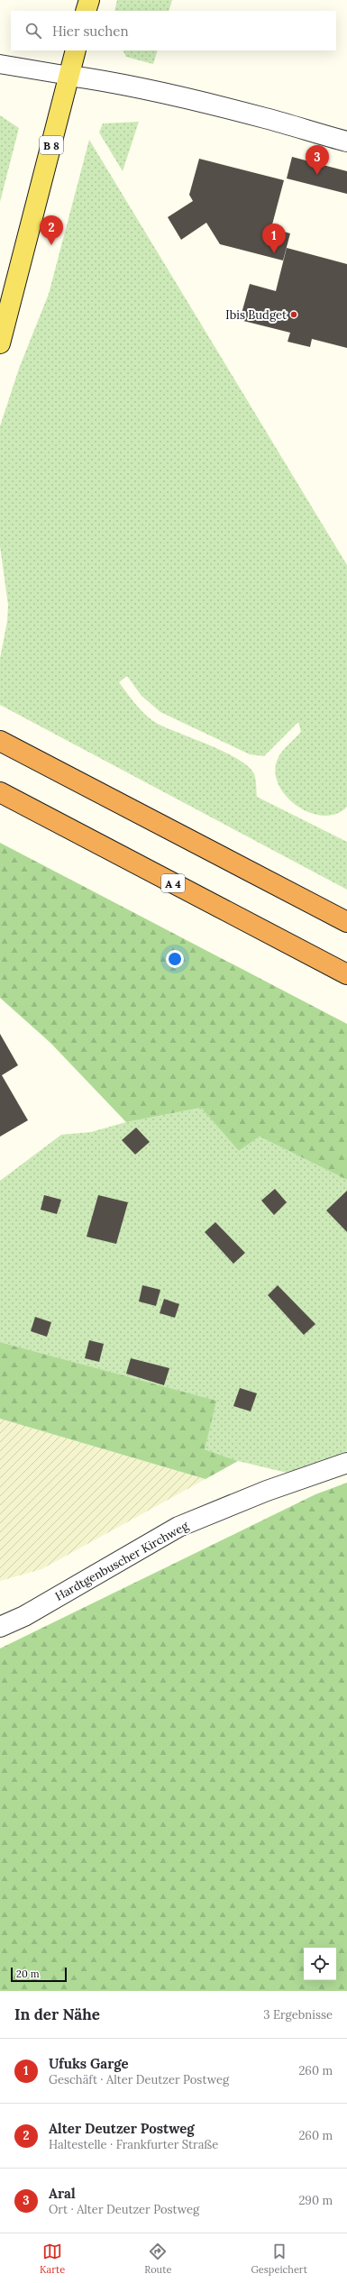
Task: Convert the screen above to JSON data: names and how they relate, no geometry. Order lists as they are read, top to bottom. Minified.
{"streets":{"highway":["A 4"],"main road":["B 8"],"street":["Hardtgenbuscher Kirchweg"]},"places":["Ibis Budget"],"scale_bar":"20 m","page":{"search":"Hier suchen","pins":["3","2","1"],"scale":"20 m","heading":["In der Nähe","3 Ergebnisse"],"list":[{"mark":"1","name":"Ufuks Garge","note":"Geschäft · Alter Deutzer Postweg","value":"260 m"},{"mark":"2","name":"Alter Deutzer Postweg","note":"Haltestelle · Frankfurter Straße","value":"260 m"},{"mark":"3","name":"Aral","note":"Ort · Alter Deutzer Postweg","value":"290 m"}],"nav":["Karte","Route","Gespeichert"]}}
